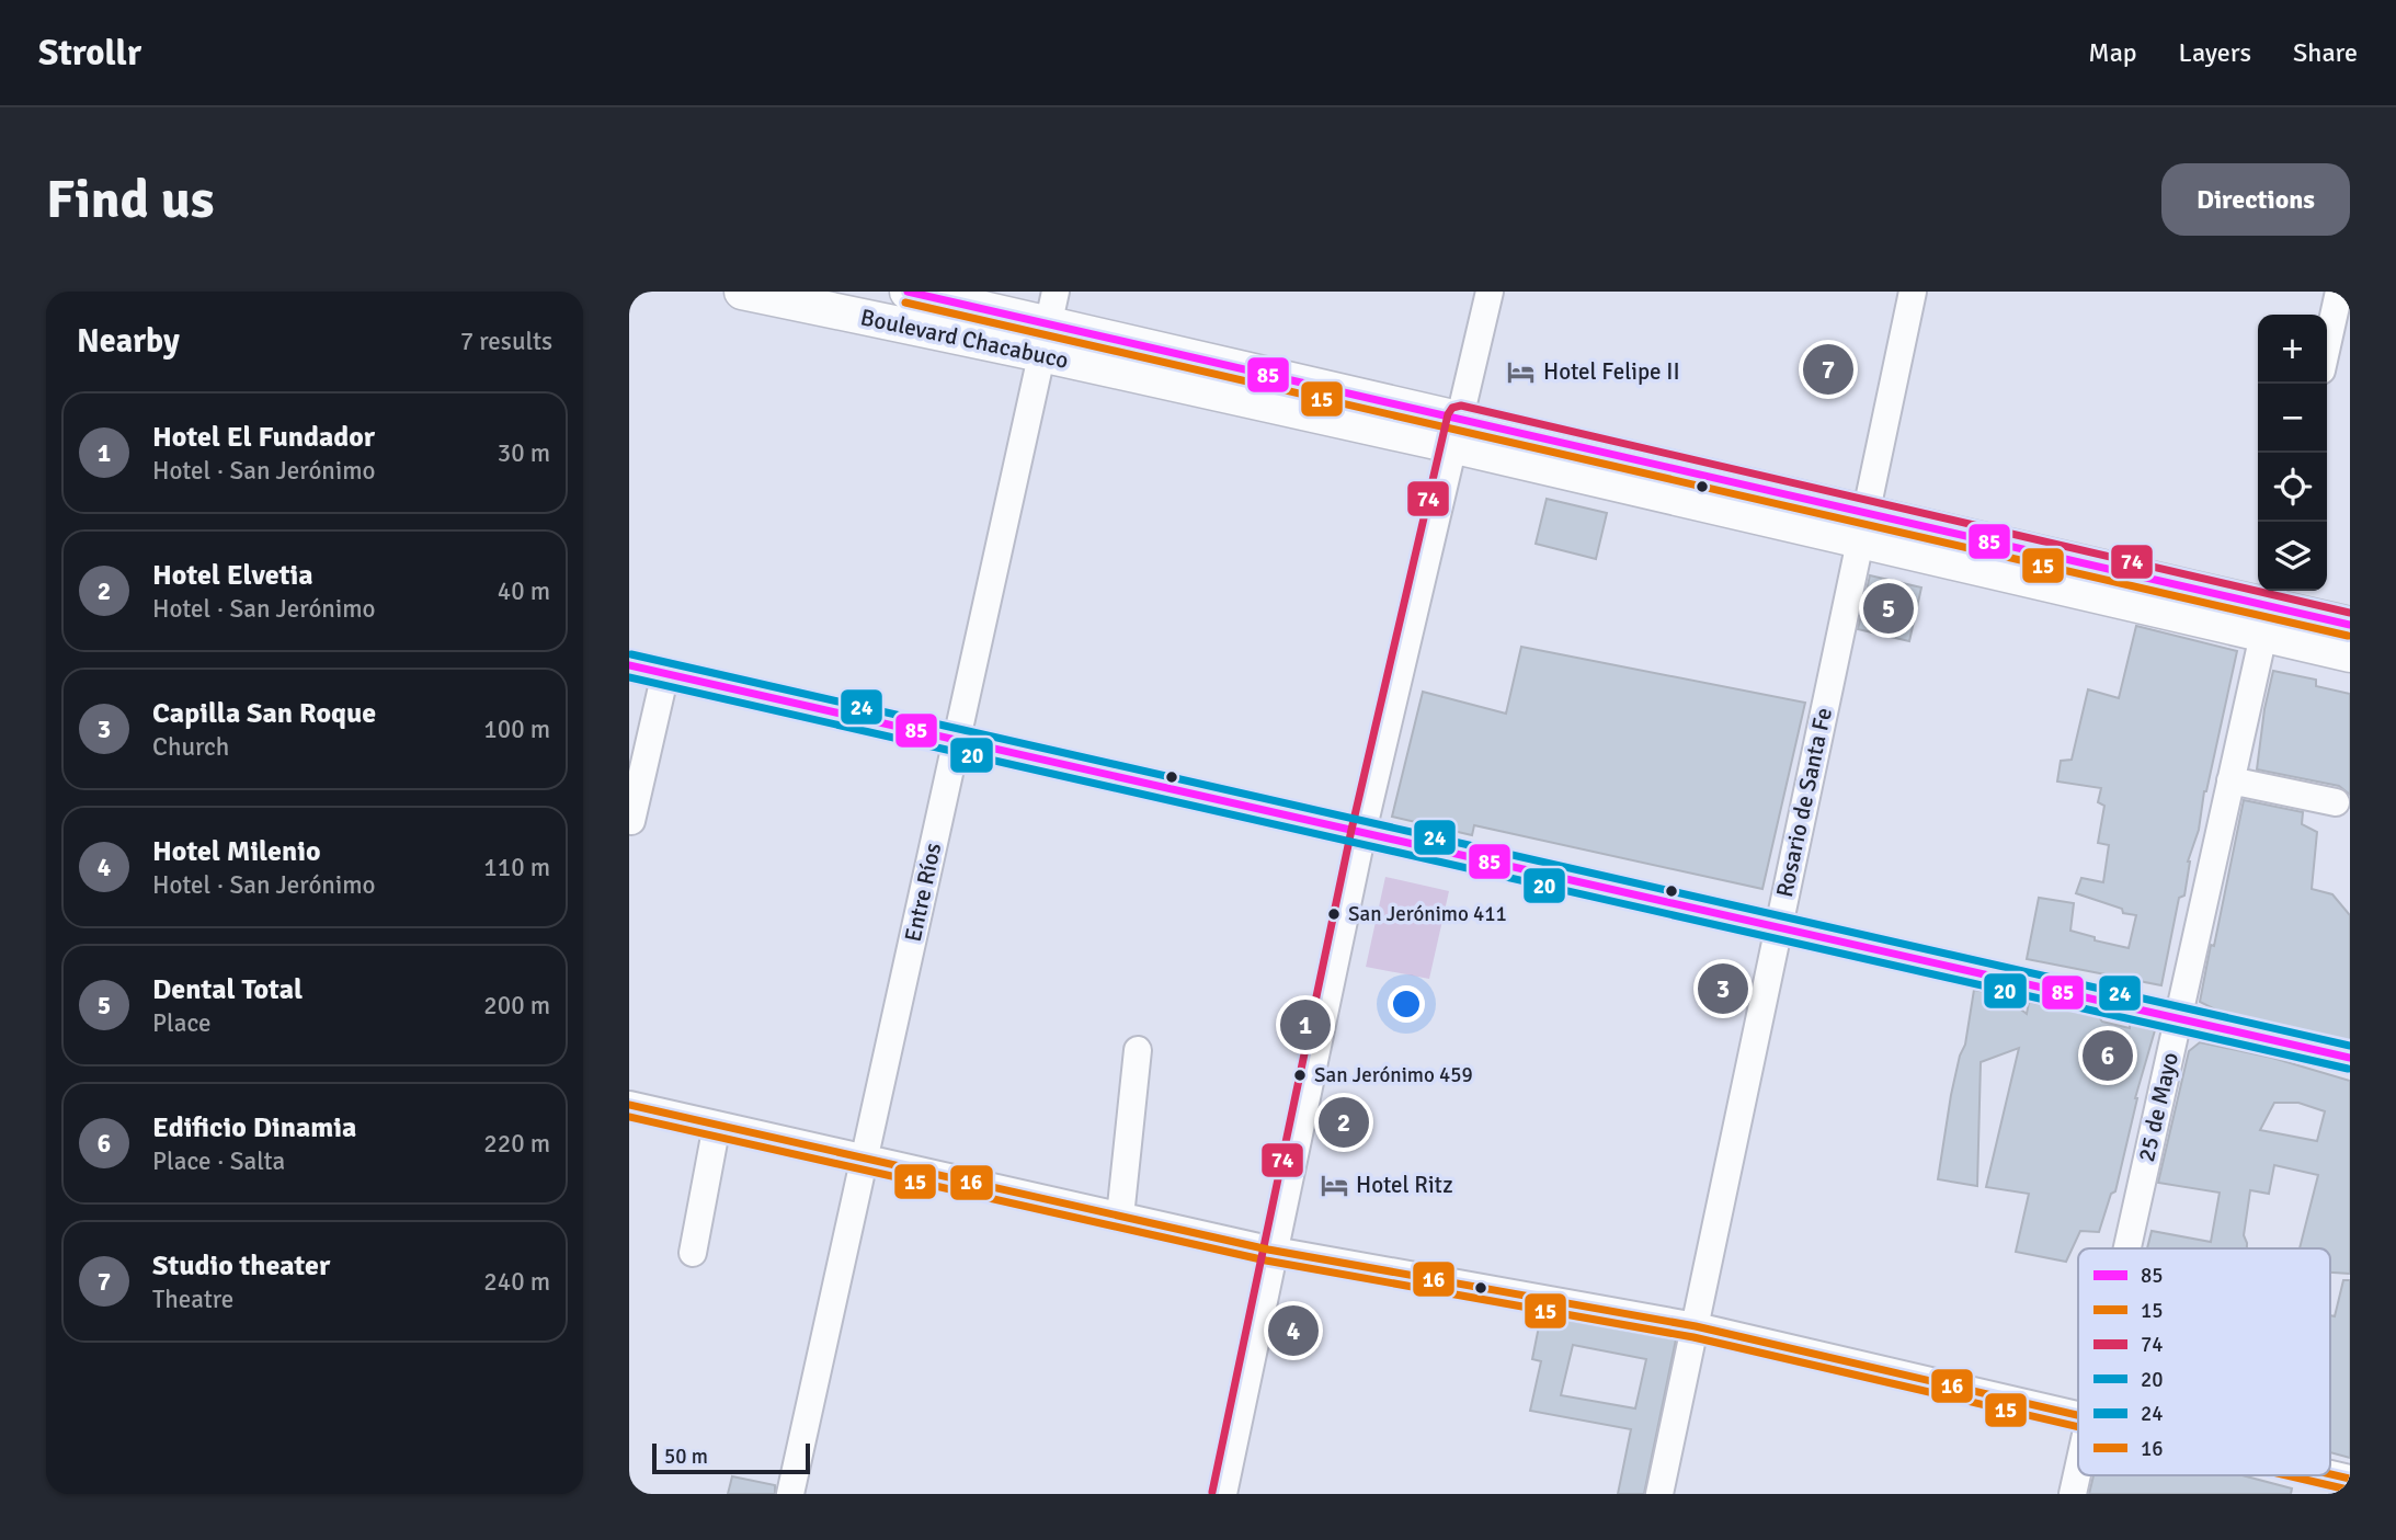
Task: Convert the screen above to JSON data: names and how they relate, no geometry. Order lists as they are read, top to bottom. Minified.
{"streets":{"main road":["Boulevard Chacabuco"],"street":["Rosario de Santa Fe","Entre Ríos","25 de Mayo"]},"crossings":[["Boulevard Chacabuco","Rosario de Santa Fe"],["Boulevard Chacabuco","Entre Ríos"],["Boulevard Chacabuco","25 de Mayo"]],"places":{"hotel":["Hotel Felipe II","Hotel Ritz"],"other":["San Jerónimo 411","San Jerónimo 459"]},"lines":["transit line 85","transit line 15","transit line 74","transit line 24","transit line 20","transit line 16"],"legend":["85","15","74","20","24","16"],"scale_bar":"50 m","page":{"header":"Strollr","nav":["Map","Layers","Share"],"buttons":"Directions","title":"Find us","heading":["Nearby","7 results"],"map_buttons":["+","−"],"pins":["7","5","3","1","6","2","4"],"list":[{"mark":"1","name":"Hotel El Fundador","note":"Hotel · San Jerónimo","value":"30 m"},{"mark":"2","name":"Hotel Elvetia","note":"Hotel · San Jerónimo","value":"40 m"},{"mark":"3","name":"Capilla San Roque","note":"Church","value":"100 m"},{"mark":"4","name":"Hotel Milenio","note":"Hotel · San Jerónimo","value":"110 m"},{"mark":"5","name":"Dental Total","note":"Place","value":"200 m"},{"mark":"6","name":"Edificio Dinamia","note":"Place · Salta","value":"220 m"},{"mark":"7","name":"Studio theater","note":"Theatre","value":"240 m"}],"scale":"50 m"}}
